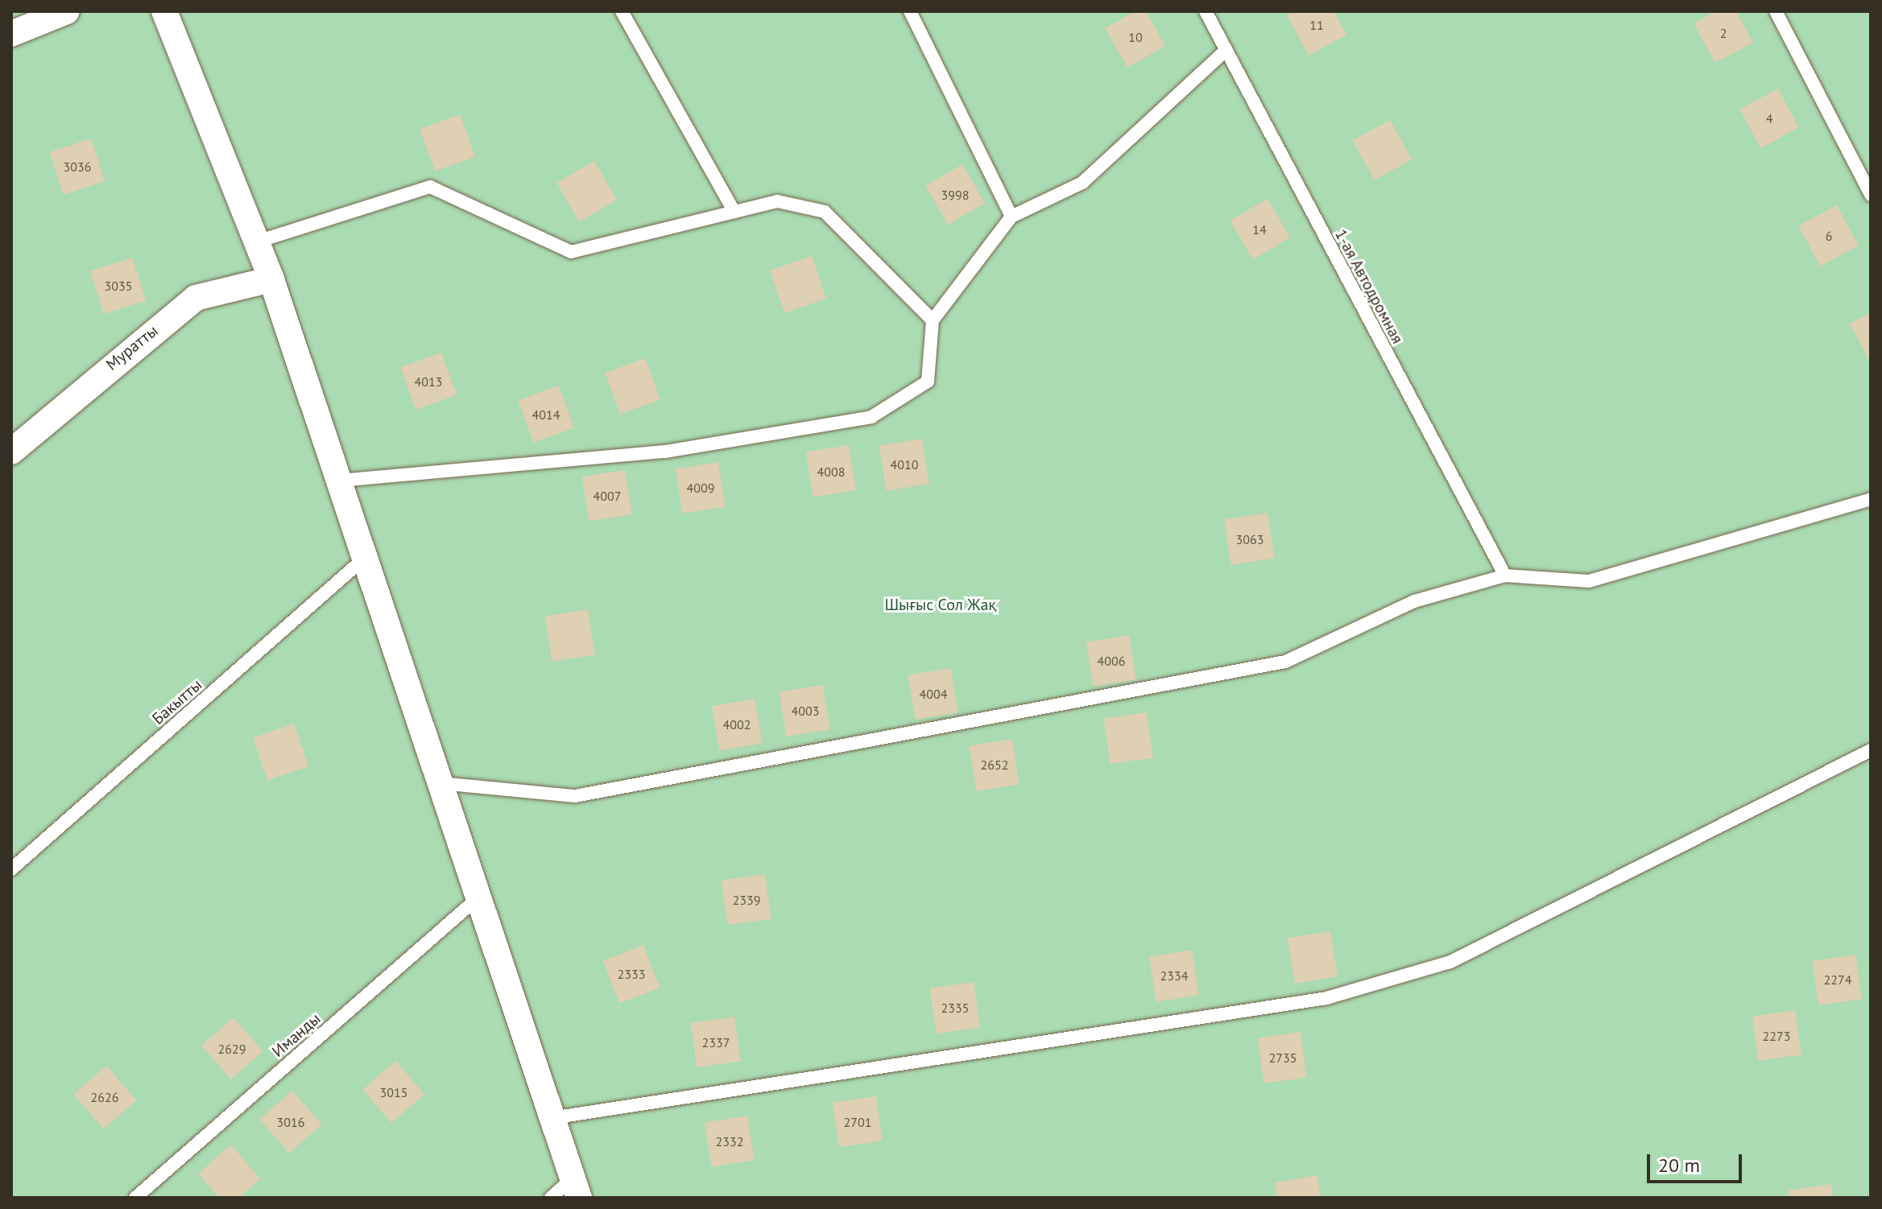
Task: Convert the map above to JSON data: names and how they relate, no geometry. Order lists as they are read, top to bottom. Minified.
{"streets":{"street":["Муратты"],"lane":["1-ая Автодромная","Бакытты","Иманды"]},"parks":["Шығыс Сол Жақ"],"house_numbers":["11","2","10","4","3036","3998","14","6","3035","4013","4014","4010","4008","4009","4007","3063","4006","4004","4003","4002","2652","2339","2333","2334","2274","2335","2273","2337","2629","2735","3015","2626","3016","2701","2332"],"scale_bar":"20 m"}
